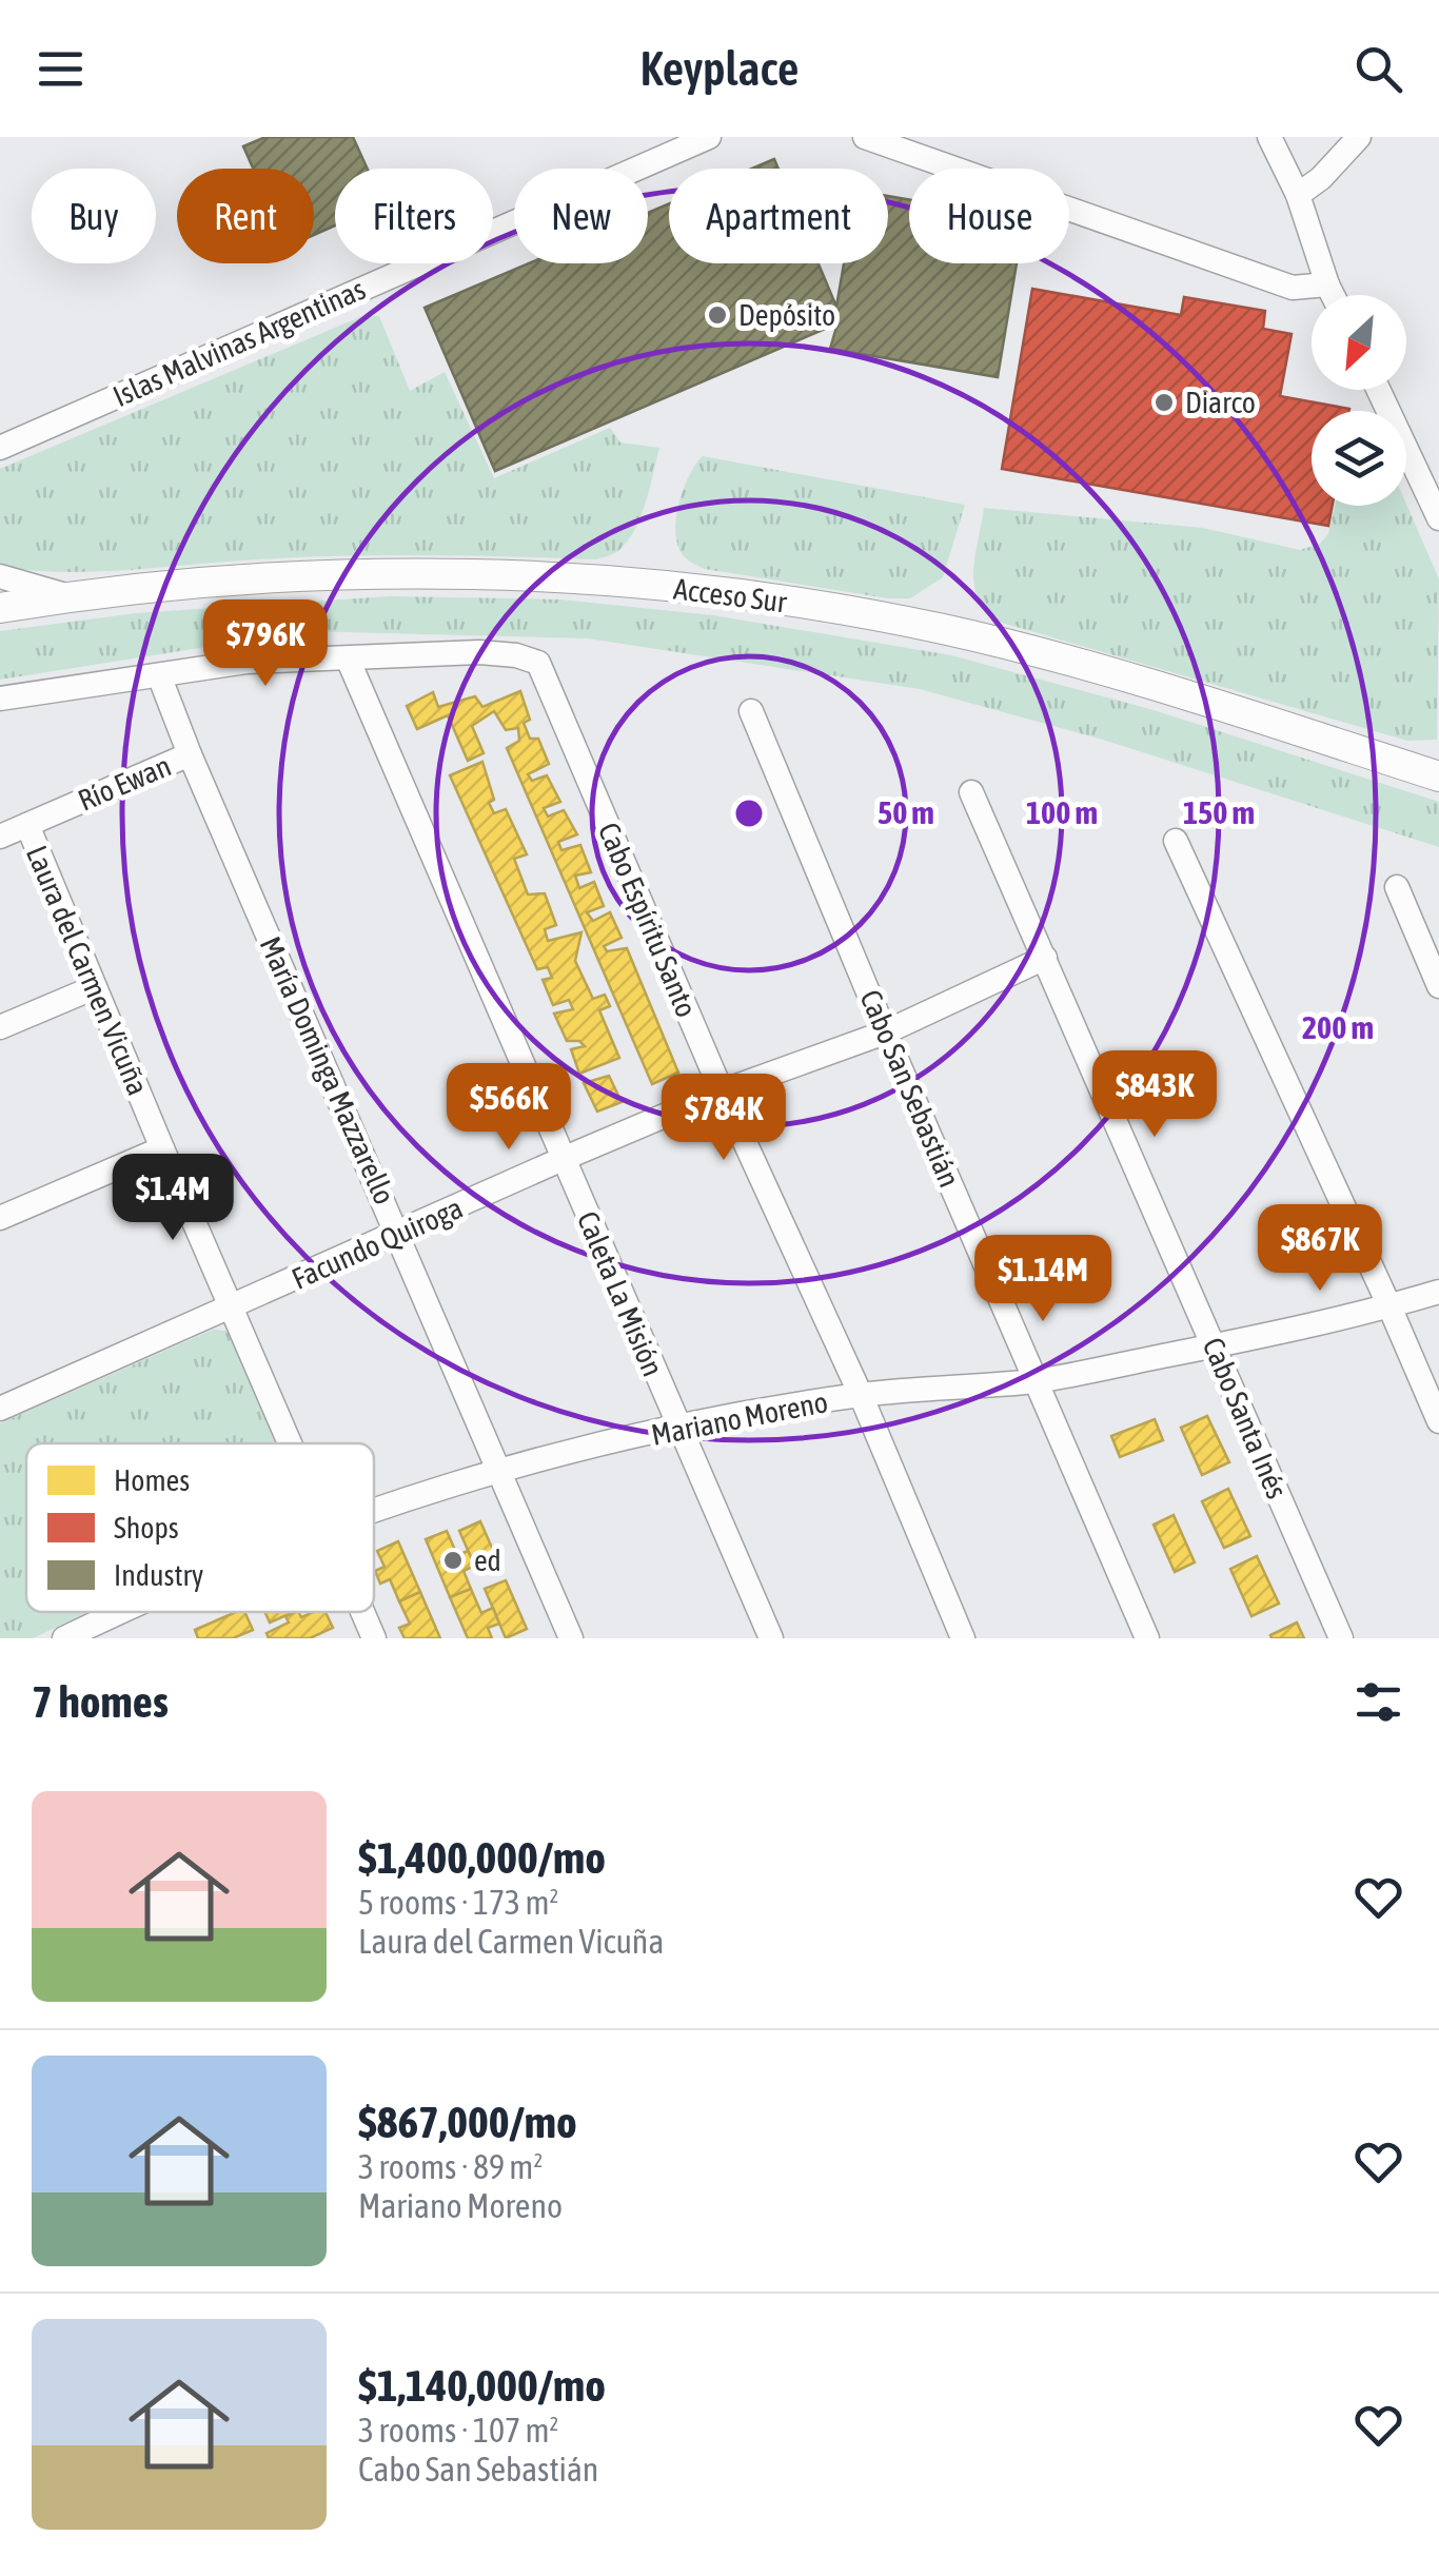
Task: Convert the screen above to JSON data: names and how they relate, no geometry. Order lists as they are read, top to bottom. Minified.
{"streets":{"main road":["Acceso Sur"],"street":["Islas Malvinas Argentinas","Río Ewan","Cabo Espíritu Santo","Laura del Carmen Vicuña","María Dominga Mazzarello","Cabo San Sebastián","Facundo Quiroga","Caleta La Misión","Mariano Moreno","Cabo Santa Inés"]},"crossings":[["Río Ewan","Laura del Carmen Vicuña"],["Río Ewan","María Dominga Mazzarello"],["Cabo Espíritu Santo","Facundo Quiroga"],["Cabo Espíritu Santo","Caleta La Misión"],["Cabo Espíritu Santo","Mariano Moreno"],["Laura del Carmen Vicuña","Facundo Quiroga"],["María Dominga Mazzarello","Facundo Quiroga"],["María Dominga Mazzarello","Mariano Moreno"],["Cabo San Sebastián","Facundo Quiroga"],["Cabo San Sebastián","Mariano Moreno"],["Facundo Quiroga","Caleta La Misión"],["Facundo Quiroga","Cabo Santa Inés"],["Caleta La Misión","Mariano Moreno"],["Mariano Moreno","Cabo Santa Inés"]],"places":["Depósito","Diarco","ed"],"legend":["Homes","Shops","Industry"],"north":"bottom left","page":{"header":"Keyplace","chip":["Buy","Rent","Filters","New","Apartment","House"],"price":["$796K","$843K","$566K","$784K","$1.4M","$867K","$1.14M"],"heading":"7 homes","list":[{"name":"$1,400,000/mo","note":"5 rooms · 173 m² · Laura del Carmen Vicuña"},{"name":"$867,000/mo","note":"3 rooms · 89 m² · Mariano Moreno"},{"name":"$1,140,000/mo","note":"3 rooms · 107 m² · Cabo San Sebastián"}]},"rings":["50 m","100 m","150 m","200 m"]}
